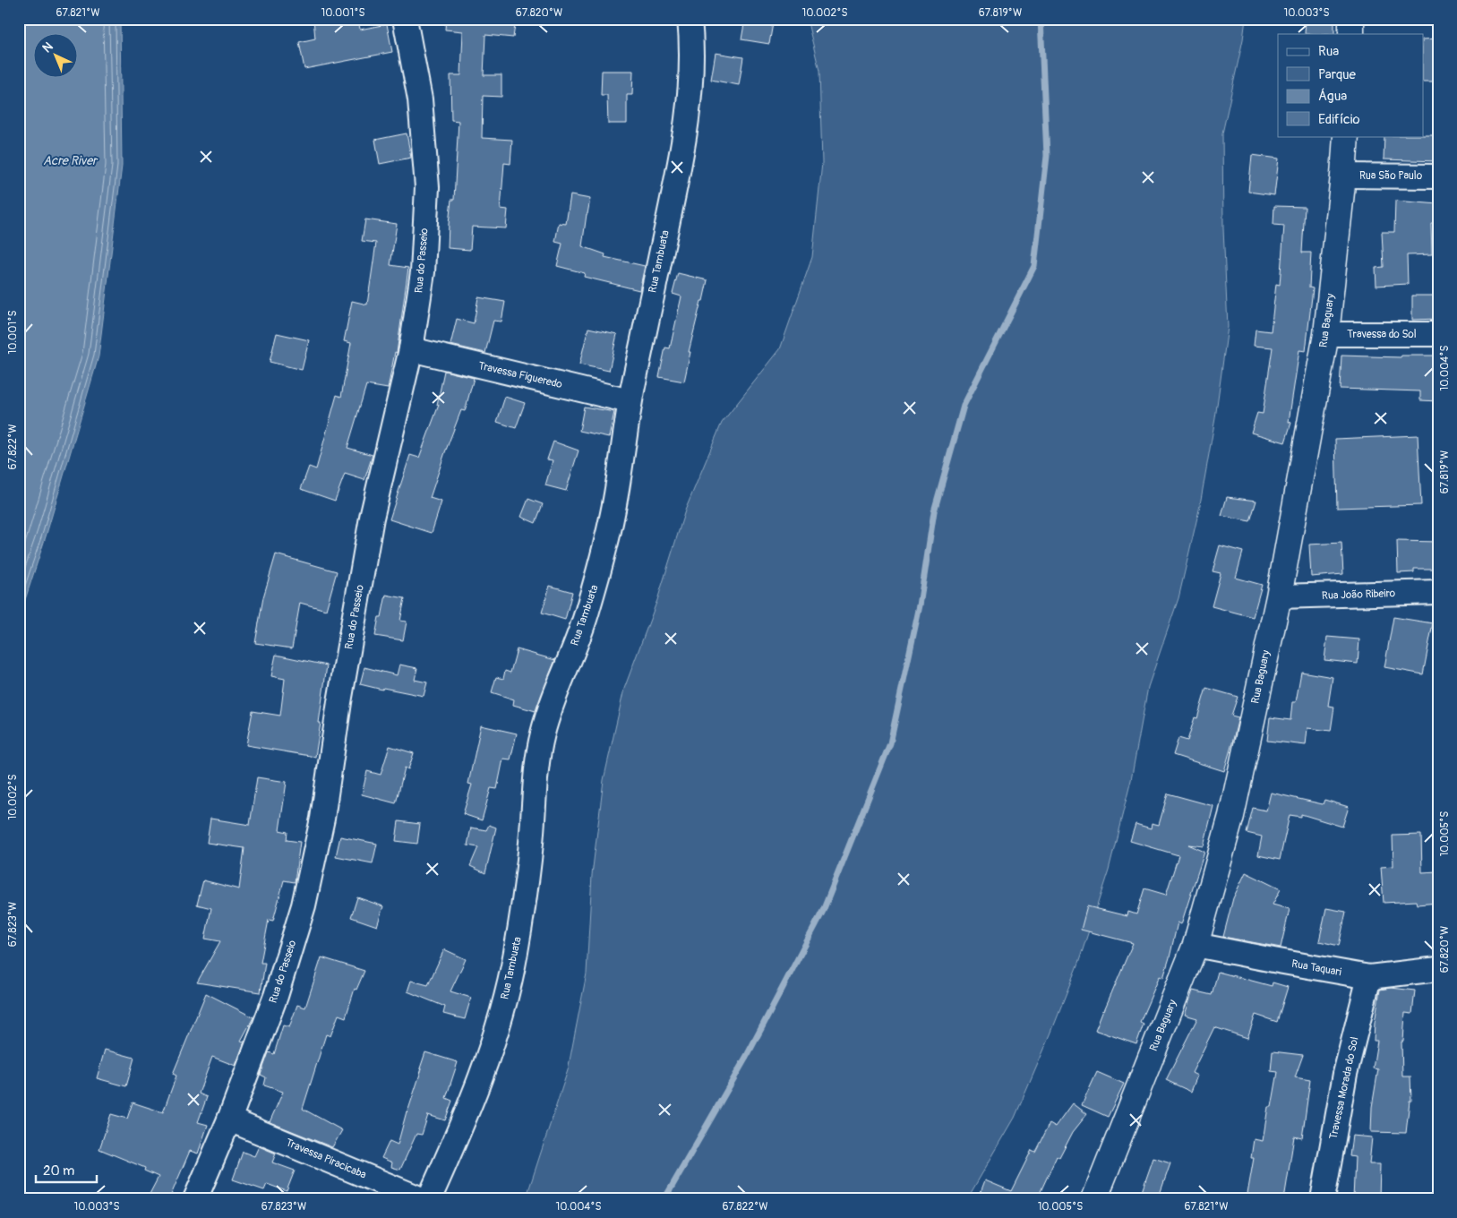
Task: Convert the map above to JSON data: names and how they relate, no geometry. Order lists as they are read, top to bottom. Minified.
{"streets":{"street":["Rua São Paulo","Rua do Passeio","Rua Tambuata","Rua Baguary","Travessa do Sol","Travessa Figueredo","Rua João Ribeiro","Rua Taquari","Travessa Morada do Sol","Travessa Piracicaba"]},"crossings":[["Rua São Paulo","Rua Baguary"],["Rua do Passeio","Travessa Figueredo"],["Rua do Passeio","Travessa Piracicaba"],["Rua Tambuata","Travessa Figueredo"],["Rua Baguary","Travessa do Sol"],["Rua Baguary","Rua João Ribeiro"],["Rua Baguary","Rua Taquari"],["Rua Taquari","Travessa Morada do Sol"]],"water":["Acre River"],"legend":["Rua","Parque","Água","Edifício"],"scale_bar":"20 m","north":"top left","coordinates":["67.821°W","10.001°S","67.820°W","10.002°S","67.819°W","10.003°S","10.004°S","67.822°W","10.005°S","67.823°W"]}
